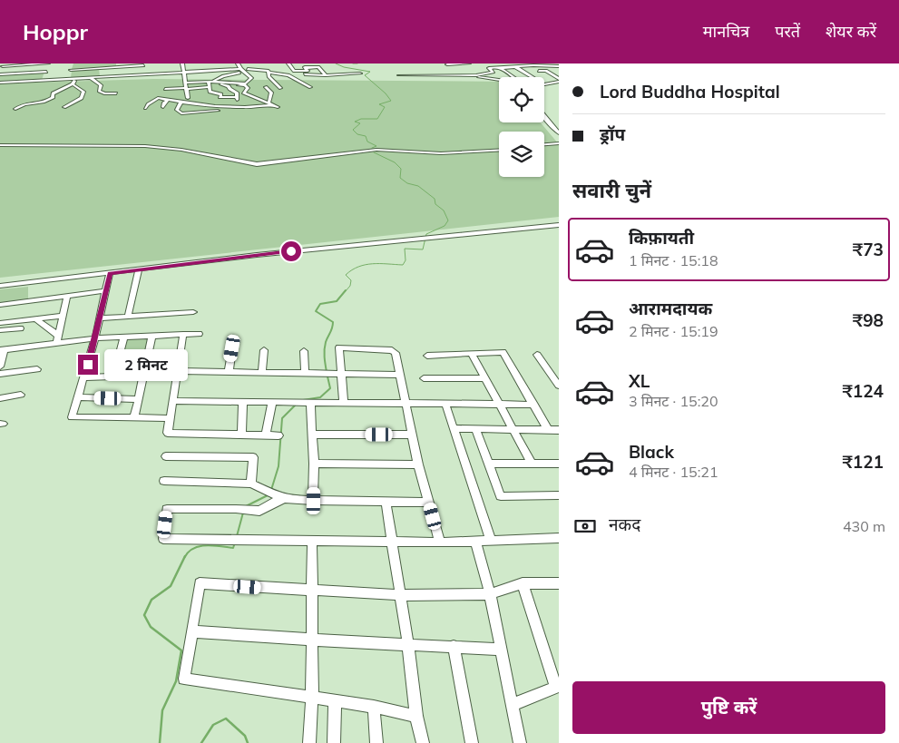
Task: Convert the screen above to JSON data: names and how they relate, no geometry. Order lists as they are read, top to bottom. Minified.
{"page":{"header":"Hoppr","nav":["मानचित्र","परतें","शेयर करें"],"banner":["Lord Buddha Hospital","ड्रॉप"],"heading":"सवारी चुनें","list":[{"name":"किफ़ायती","note":"1 मिनट · 15:18","value":"₹73"},{"name":"आरामदायक","note":"2 मिनट · 15:19","value":"₹98"},{"name":"XL","note":"3 मिनट · 15:20","value":"₹124"},{"name":"Black","note":"4 मिनट · 15:21","value":"₹121"}],"bubble":"2 मिनट","pay":["नकद","430 m"],"buttons":"पुष्टि करें"}}
